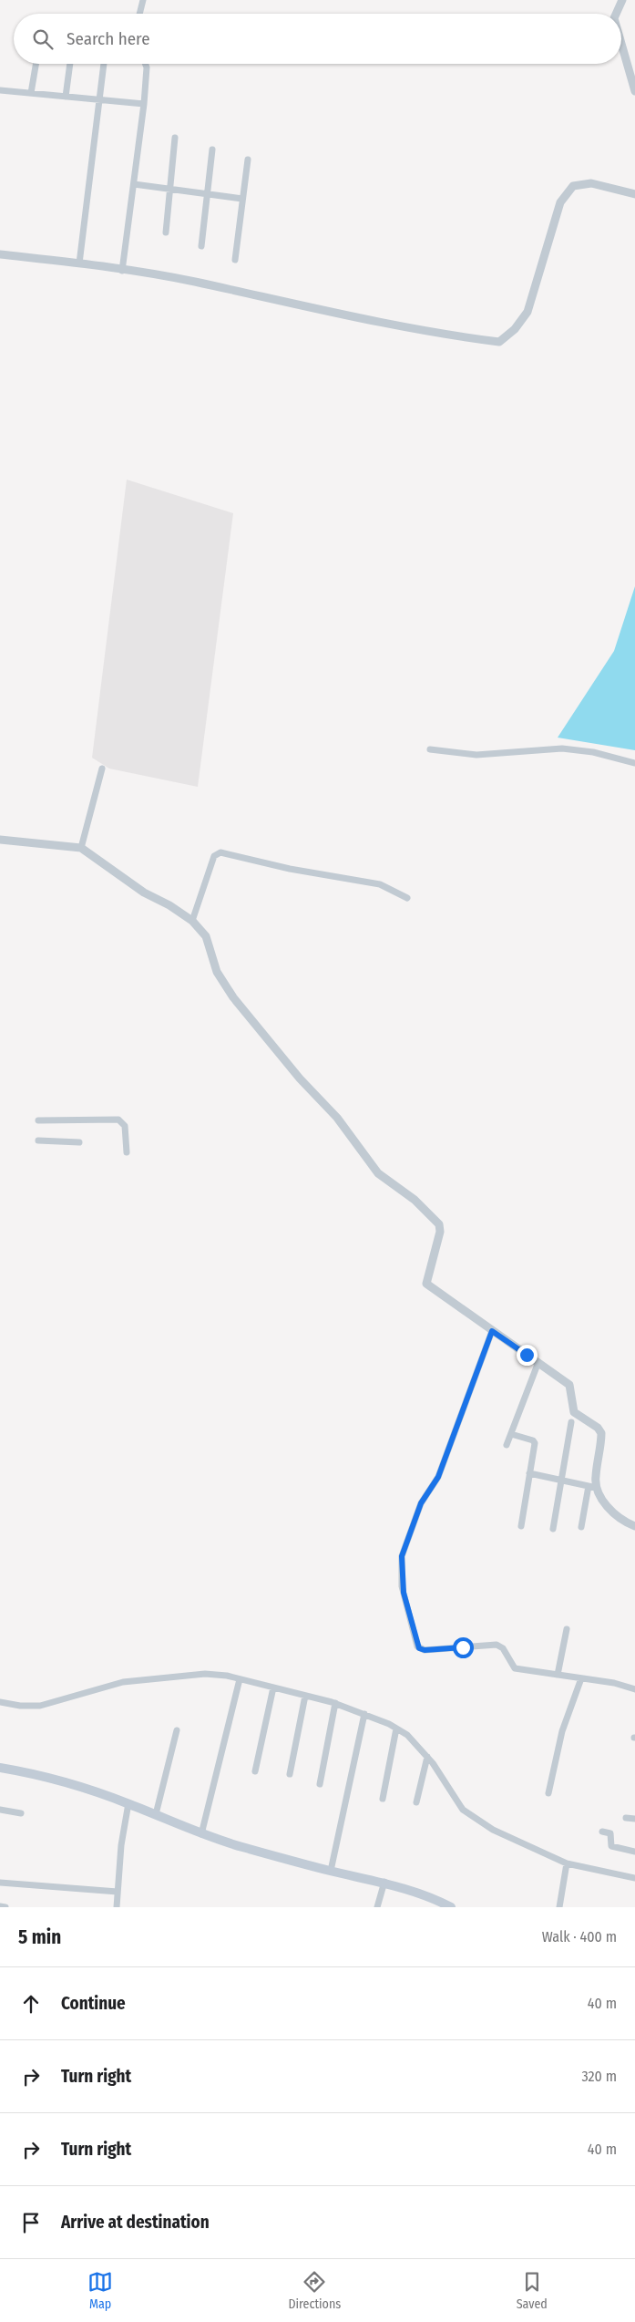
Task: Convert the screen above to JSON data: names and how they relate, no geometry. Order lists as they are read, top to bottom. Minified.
{"page":{"search":"Search here","heading":["5 min","Walk · 400 m"],"list":[["Continue","40 m"],["Turn right","320 m"],["Turn right","40 m"],"Arrive at destination"],"nav":["Map","Directions","Saved"]}}
